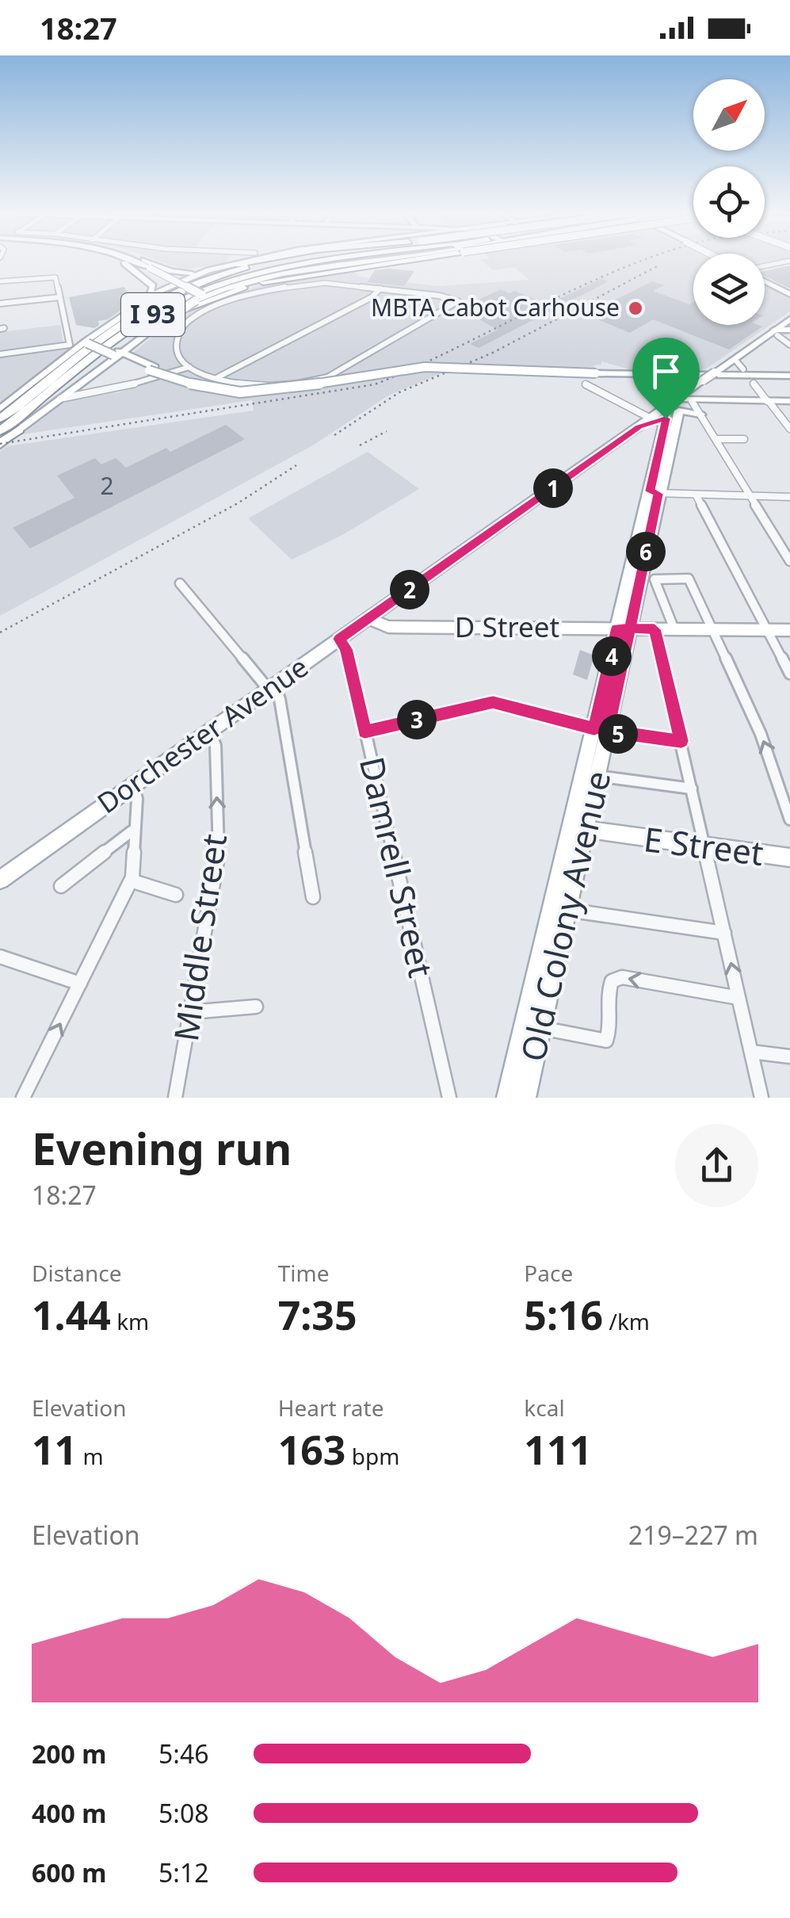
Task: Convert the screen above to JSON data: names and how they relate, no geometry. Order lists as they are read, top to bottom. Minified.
{"streets":{"highway":["I 93"],"main road":["D Street","Dorchester Avenue","E Street","Old Colony Avenue"],"street":["Damrell Street","Middle Street"]},"crossings":[["D Street","Dorchester Avenue"],["D Street","Old Colony Avenue"],["Dorchester Avenue","Damrell Street"],["Dorchester Avenue","Old Colony Avenue"],["Dorchester Avenue","Middle Street"],["E Street","Old Colony Avenue"]],"one_way":["Middle Street"],"places":["MBTA Cabot Carhouse"],"house_numbers":["2"],"north":"top right","page":{"status":"18:27","pins":["1","6","2","4","3","5"],"heading":["Evening run","18:27"],"stats":[["Distance","1.44 km"],["Time","7:35"],["Pace","5:16 /km"],["Elevation","11 m"],["Heart rate","163 bpm"],["kcal","111"]],"chart":["Elevation","219–227 m"],"list":[{"name":"200 m","note":"5:46"},{"name":"400 m","note":"5:08"},{"name":"600 m","note":"5:12"}]}}
